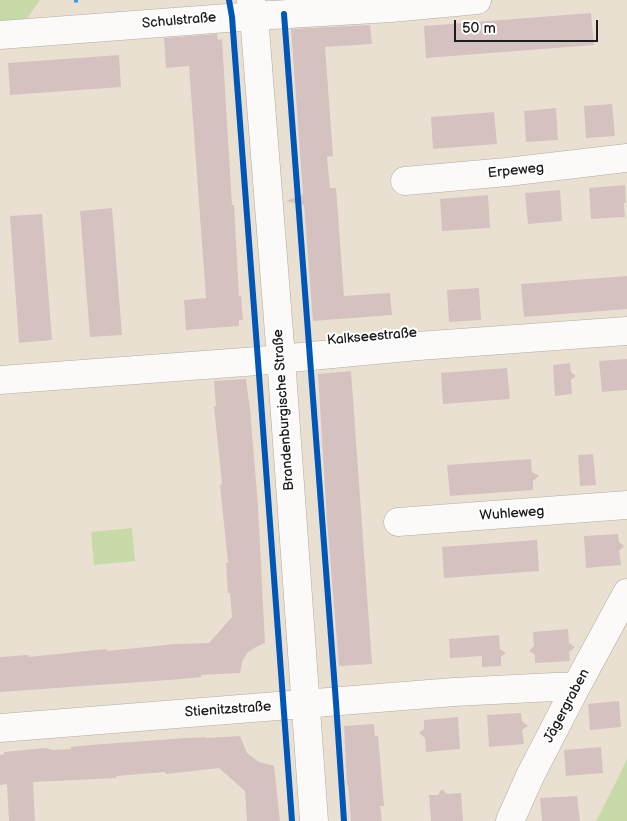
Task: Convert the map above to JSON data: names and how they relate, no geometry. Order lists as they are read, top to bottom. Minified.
{"streets":{"street":["Schulstraße","Erpeweg","Kalkseestraße","Brandenburgische Straße","Wuhleweg","Jägergraben","Stienitzstraße"]},"crossings":[["Schulstraße","Brandenburgische Straße"],["Kalkseestraße","Brandenburgische Straße"],["Brandenburgische Straße","Stienitzstraße"],["Jägergraben","Stienitzstraße"]],"scale_bar":"50 m"}
